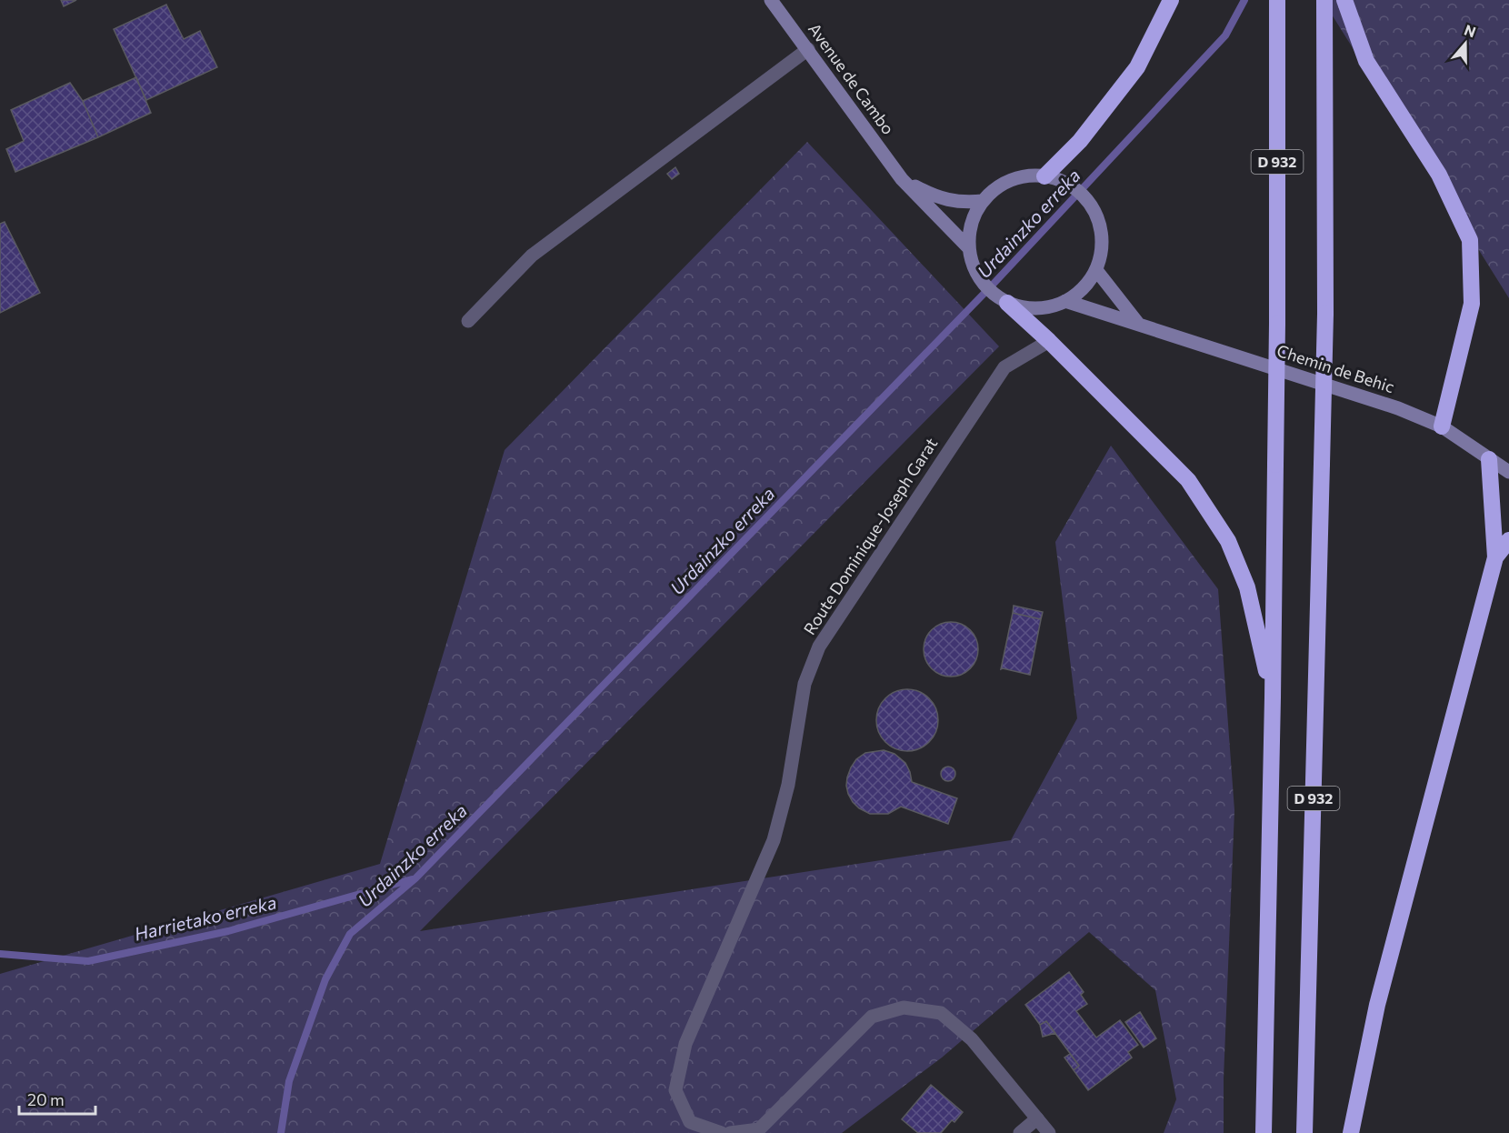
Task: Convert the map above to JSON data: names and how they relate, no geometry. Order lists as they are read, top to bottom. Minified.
{"streets":{"highway":["D 932"],"street":["Avenue de Cambo","Chemin de Behic","Route Dominique-Joseph Garat"]},"crossings":[["Avenue de Cambo","Chemin de Behic"]],"water":["Urdainzko erreka","Harrietako erreka"],"scale_bar":"20 m","north":"top"}
